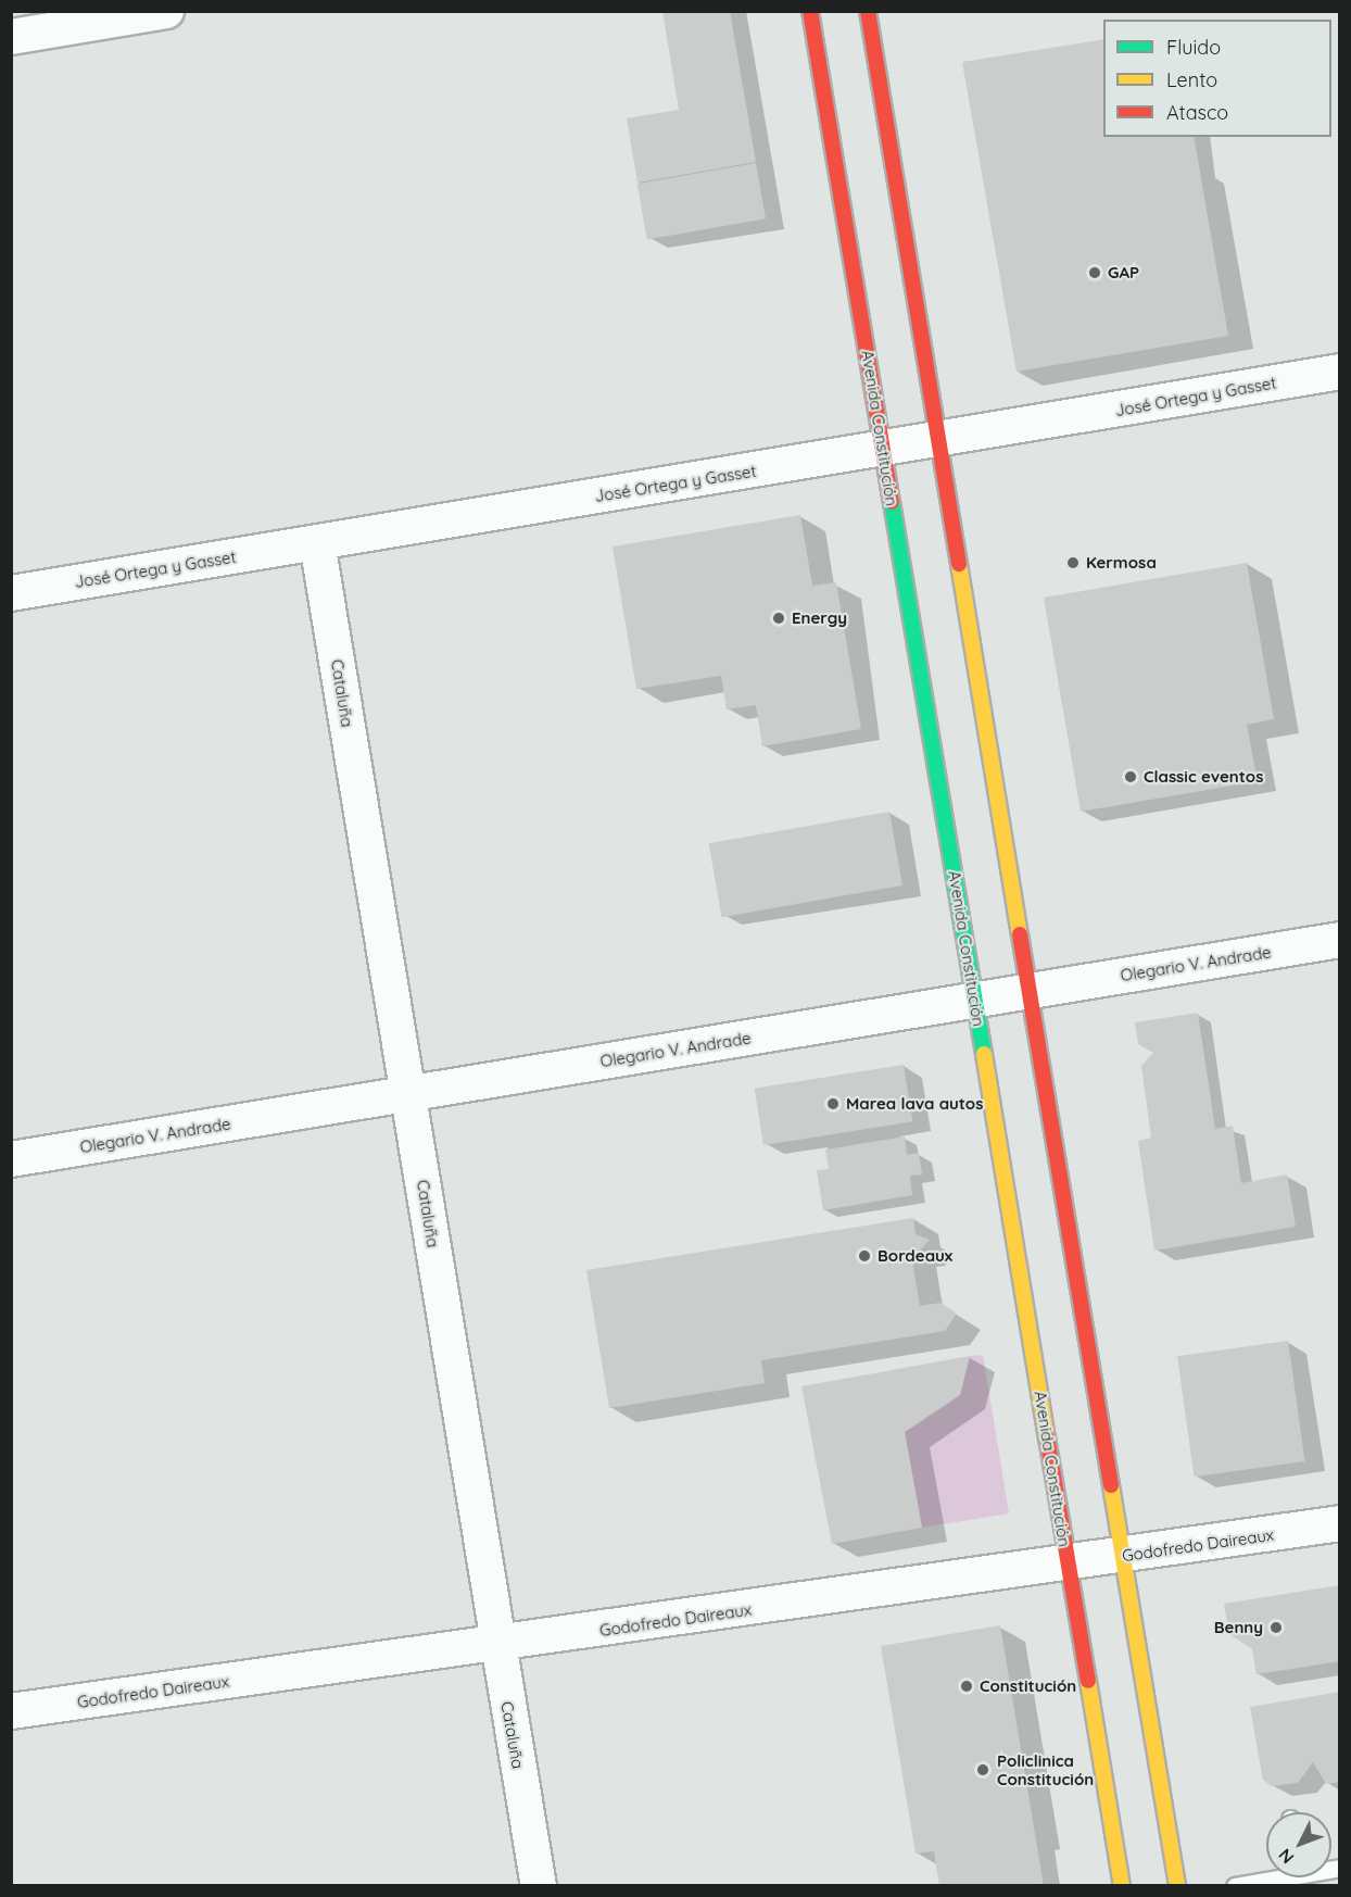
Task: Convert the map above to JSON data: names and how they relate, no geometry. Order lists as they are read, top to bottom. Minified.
{"streets":{"main road":["Avenida Constitución"],"street":["José Ortega y Gasset","Cataluña","Olegario V. Andrade","Godofredo Daireaux"]},"crossings":[["José Ortega y Gasset","Avenida Constitución"],["José Ortega y Gasset","Cataluña"],["Avenida Constitución","Olegario V. Andrade"],["Avenida Constitución","Godofredo Daireaux"],["Cataluña","Olegario V. Andrade"],["Cataluña","Godofredo Daireaux"]],"places":["GAP","Kermosa","Energy","Classic eventos","Marea lava autos","Bordeaux","Benny","Constitución","Policlinica Constitución"],"legend":["Fluido","Lento","Atasco"],"north":"bottom left"}
